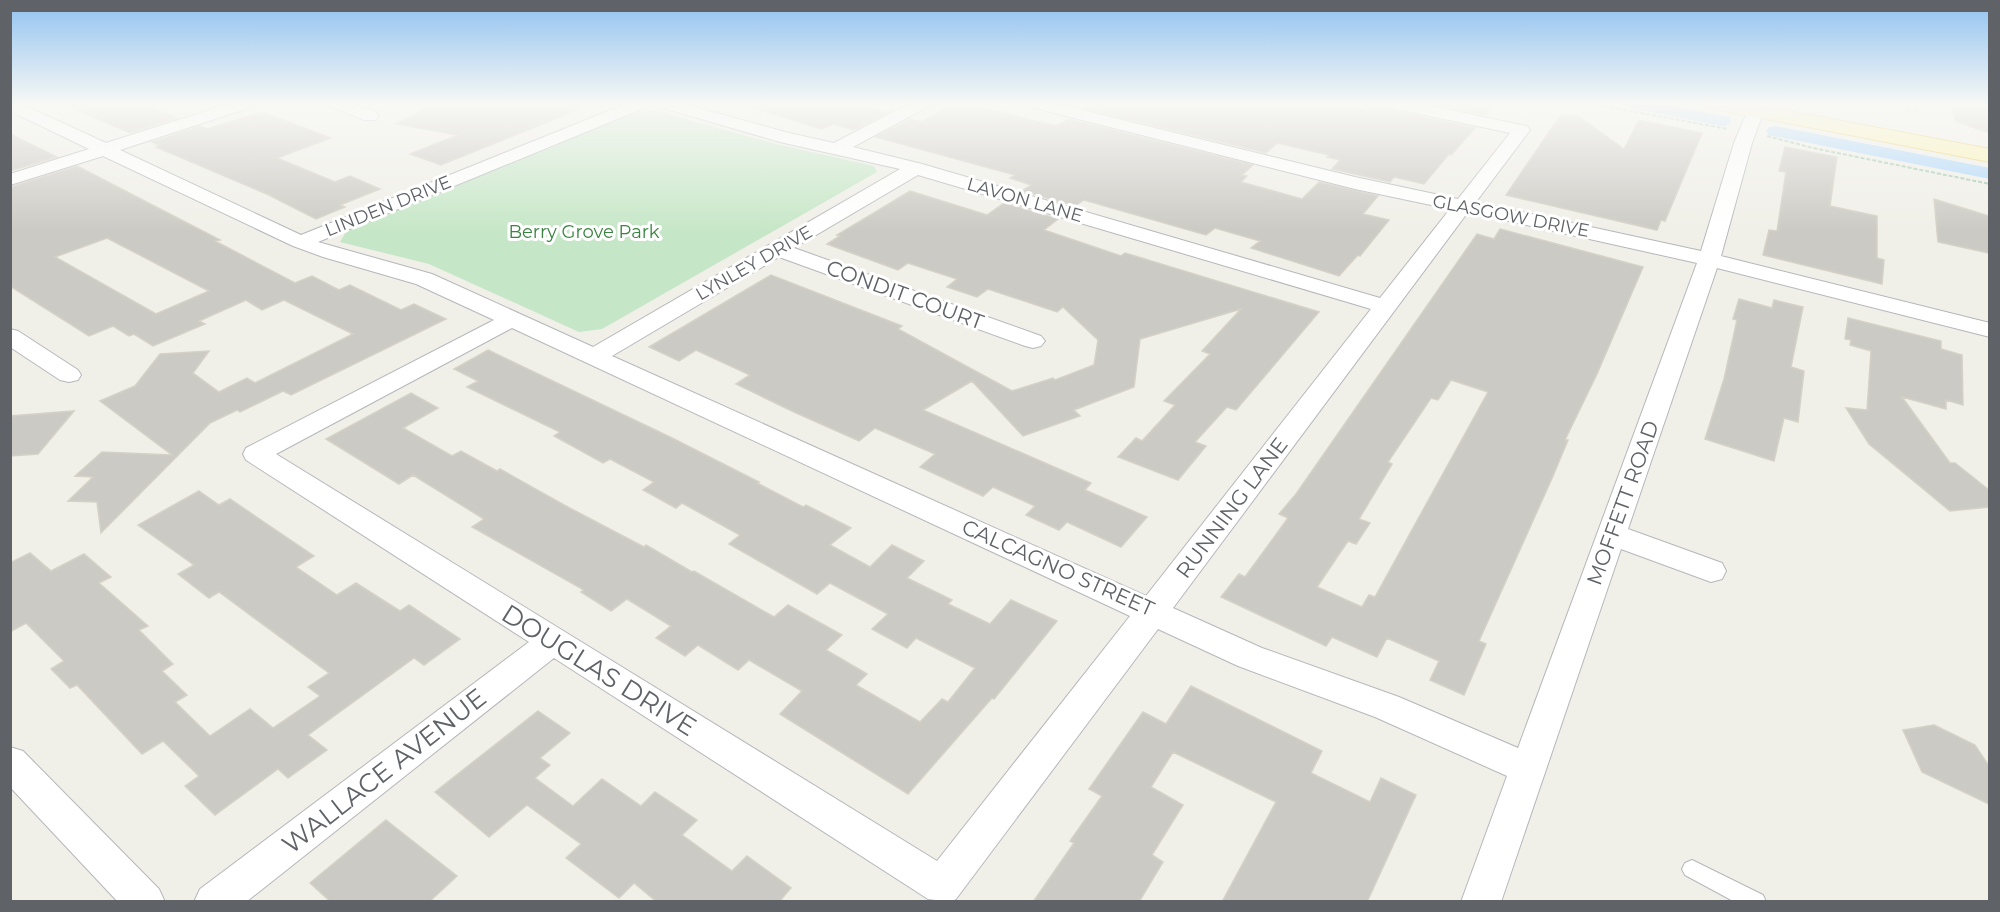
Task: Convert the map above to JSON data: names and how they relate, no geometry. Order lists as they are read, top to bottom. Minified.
{"streets":{"street":["LAVON LANE","LINDEN DRIVE","GLASGOW DRIVE","LYNLEY DRIVE","CONDIT COURT","MOFFETT ROAD","RUNNING LANE","CALCAGNO STREET","DOUGLAS DRIVE","WALLACE AVENUE"]},"crossings":[["LAVON LANE","LYNLEY DRIVE"],["LAVON LANE","RUNNING LANE"],["LINDEN DRIVE","CALCAGNO STREET"],["GLASGOW DRIVE","MOFFETT ROAD"],["GLASGOW DRIVE","RUNNING LANE"],["LYNLEY DRIVE","CONDIT COURT"],["LYNLEY DRIVE","CALCAGNO STREET"],["MOFFETT ROAD","CALCAGNO STREET"],["RUNNING LANE","CALCAGNO STREET"],["RUNNING LANE","DOUGLAS DRIVE"],["CALCAGNO STREET","DOUGLAS DRIVE"],["DOUGLAS DRIVE","WALLACE AVENUE"]],"parks":["Berry Grove Park"]}
